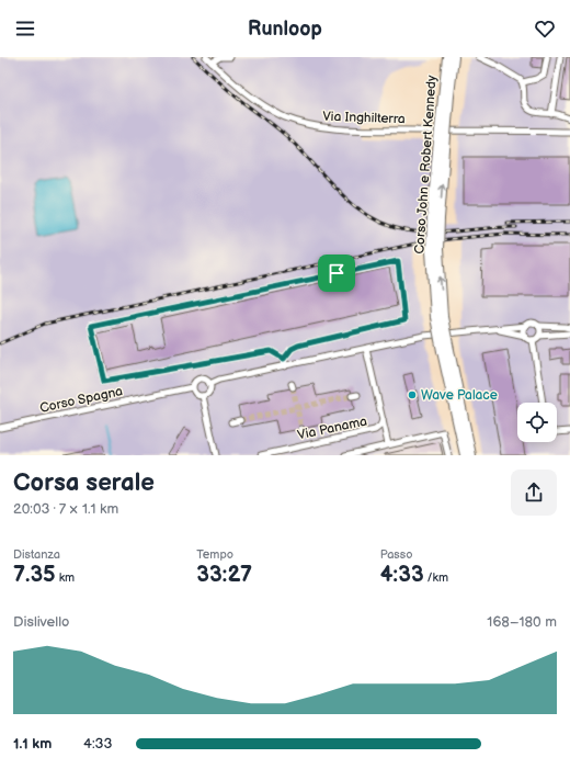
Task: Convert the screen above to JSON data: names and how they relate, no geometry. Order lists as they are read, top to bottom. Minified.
{"streets":{"highway":["Corso John e Robert Kennedy"],"street":["Via Inghilterra","Corso Spagna","Via Panama"]},"crossings":[["Corso Spagna","Via Panama"]],"places":["Wave Palace"],"page":{"header":"Runloop","heading":["Corsa serale","20:03 · 7 × 1.1 km"],"stats":[["Distanza","7.35 km"],["Tempo","33:27"],["Passo","4:33 /km"]],"chart":["Dislivello","168–180 m"],"list":[{"name":"1.1 km","note":"4:33"}]}}
